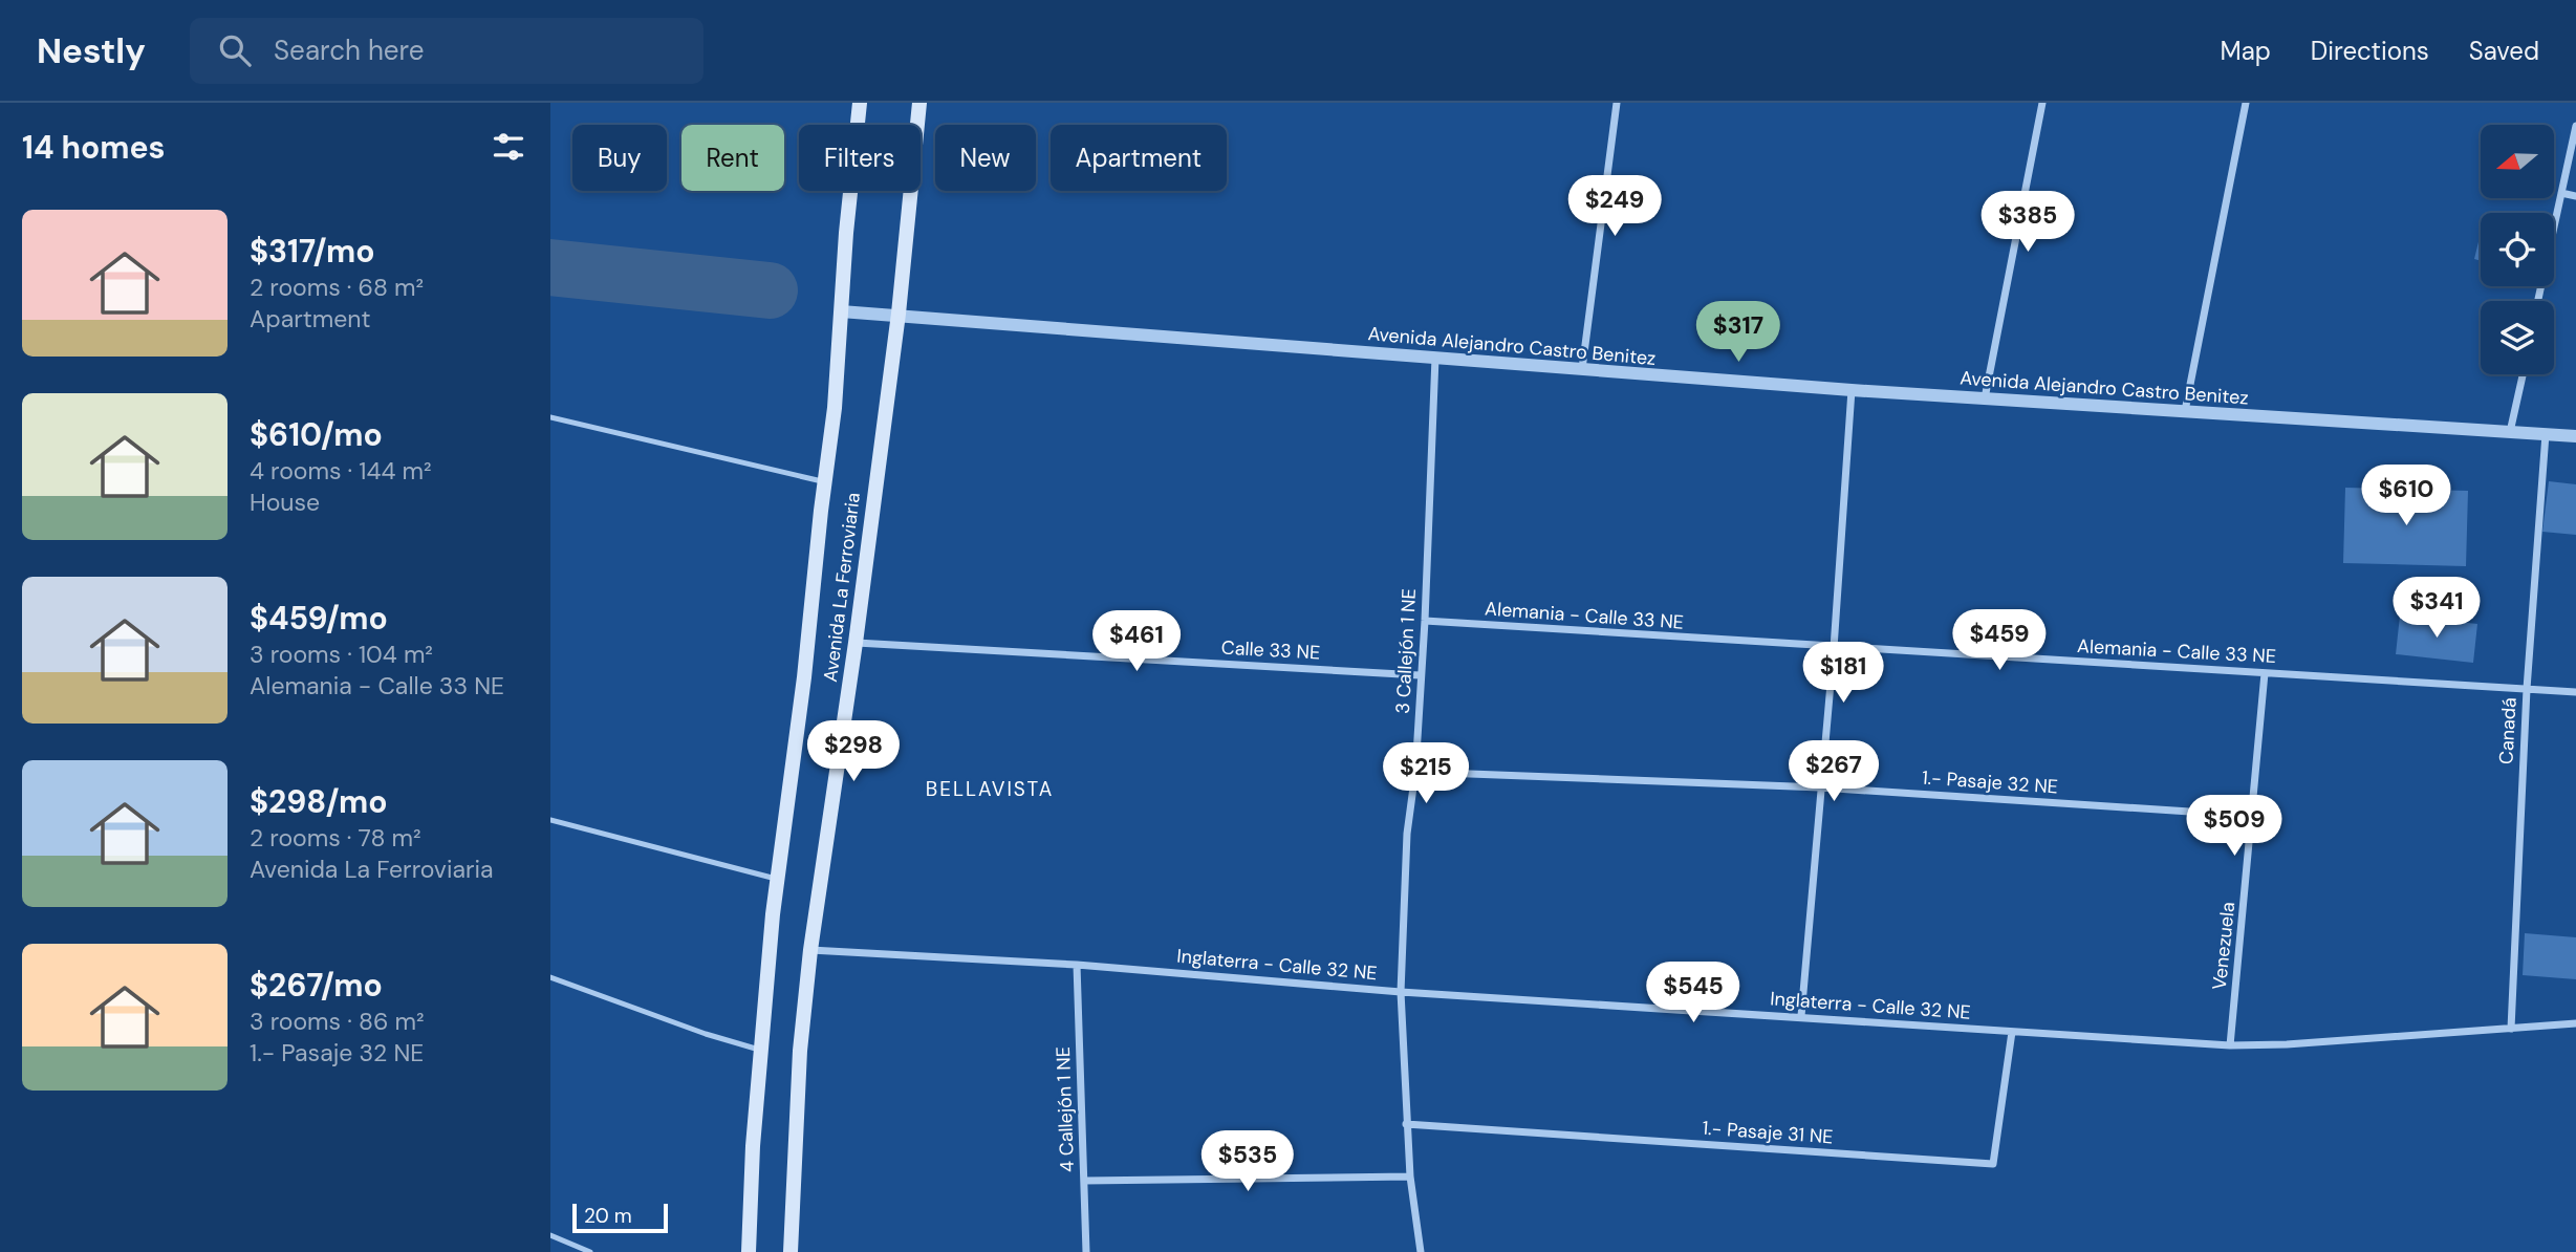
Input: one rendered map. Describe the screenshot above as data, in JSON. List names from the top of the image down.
{
  "streets": {
    "main road": ["Avenida La Ferroviaria"],
    "street": [
      "Avenida Alejandro Castro Benitez",
      "Alemania - Calle 33 NE",
      "Calle 33 NE",
      "3 Callejón 1 NE",
      "Canadá",
      "1.- Pasaje 32 NE",
      "Venezuela",
      "Inglaterra - Calle 32 NE",
      "4 Callejón 1 NE",
      "1.- Pasaje 31 NE"
    ]
  },
  "crossings": [
    ["Avenida Alejandro Castro Benitez", "Avenida La Ferroviaria"],
    ["Avenida Alejandro Castro Benitez", "3 Callejón 1 NE"],
    ["Avenida Alejandro Castro Benitez", "Canadá"],
    ["Avenida La Ferroviaria", "Calle 33 NE"],
    ["Avenida La Ferroviaria", "Inglaterra - Calle 32 NE"],
    ["Alemania - Calle 33 NE", "3 Callejón 1 NE"],
    ["Alemania - Calle 33 NE", "Canadá"],
    ["Alemania - Calle 33 NE", "Venezuela"],
    ["Calle 33 NE", "3 Callejón 1 NE"],
    ["3 Callejón 1 NE", "1.- Pasaje 32 NE"],
    ["3 Callejón 1 NE", "Inglaterra - Calle 32 NE"],
    ["3 Callejón 1 NE", "1.- Pasaje 31 NE"],
    ["Canadá", "Inglaterra - Calle 32 NE"],
    ["1.- Pasaje 32 NE", "Venezuela"],
    ["Venezuela", "Inglaterra - Calle 32 NE"],
    ["Inglaterra - Calle 32 NE", "4 Callejón 1 NE"],
    ["Inglaterra - Calle 32 NE", "1.- Pasaje 31 NE"]
  ],
  "districts": ["BELLAVISTA"],
  "scale_bar": "20 m",
  "north": "left",
  "page": {
    "header": "Nestly",
    "search": "Search here",
    "nav": ["Map", "Directions", "Saved"],
    "heading": "14 homes",
    "chip": [
      "Buy",
      "Rent",
      "Filters",
      "New",
      "Apartment"
    ],
    "price": [
      "$249",
      "$385",
      "$317",
      "$610",
      "$341",
      "$459",
      "$461",
      "$181",
      "$298",
      "$267",
      "$215",
      "$509",
      "$545",
      "$535"
    ],
    "list": [
      {
        "name": "$317/mo",
        "note": "2 rooms · 68 m² · Apartment"
      },
      {
        "name": "$610/mo",
        "note": "4 rooms · 144 m² · House"
      },
      {
        "name": "$459/mo",
        "note": "3 rooms · 104 m² · Alemania - Calle 33 NE"
      },
      {
        "name": "$298/mo",
        "note": "2 rooms · 78 m² · Avenida La Ferroviaria"
      },
      {
        "name": "$267/mo",
        "note": "3 rooms · 86 m² · 1.- Pasaje 32 NE"
      }
    ],
    "scale": "20 m"
  }
}
